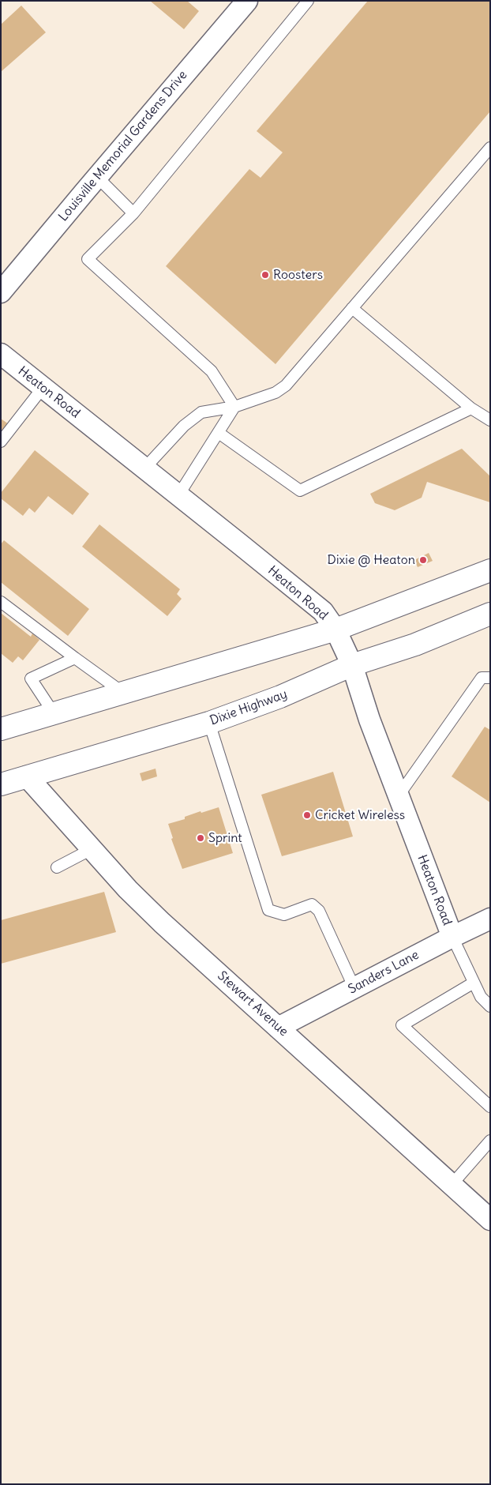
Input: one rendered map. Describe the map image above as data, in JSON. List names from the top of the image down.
{
  "streets": {
    "main road": ["Dixie Highway"],
    "street": [
      "Louisville Memorial Gardens Drive",
      "Heaton Road",
      "Sanders Lane",
      "Stewart Avenue"
    ]
  },
  "crossings": [
    ["Heaton Road", "Dixie Highway"],
    ["Heaton Road", "Sanders Lane"],
    ["Dixie Highway", "Stewart Avenue"],
    ["Sanders Lane", "Stewart Avenue"]
  ],
  "places": [
    "Roosters",
    "Dixie @ Heaton",
    "Cricket Wireless",
    "Sprint"
  ]
}
